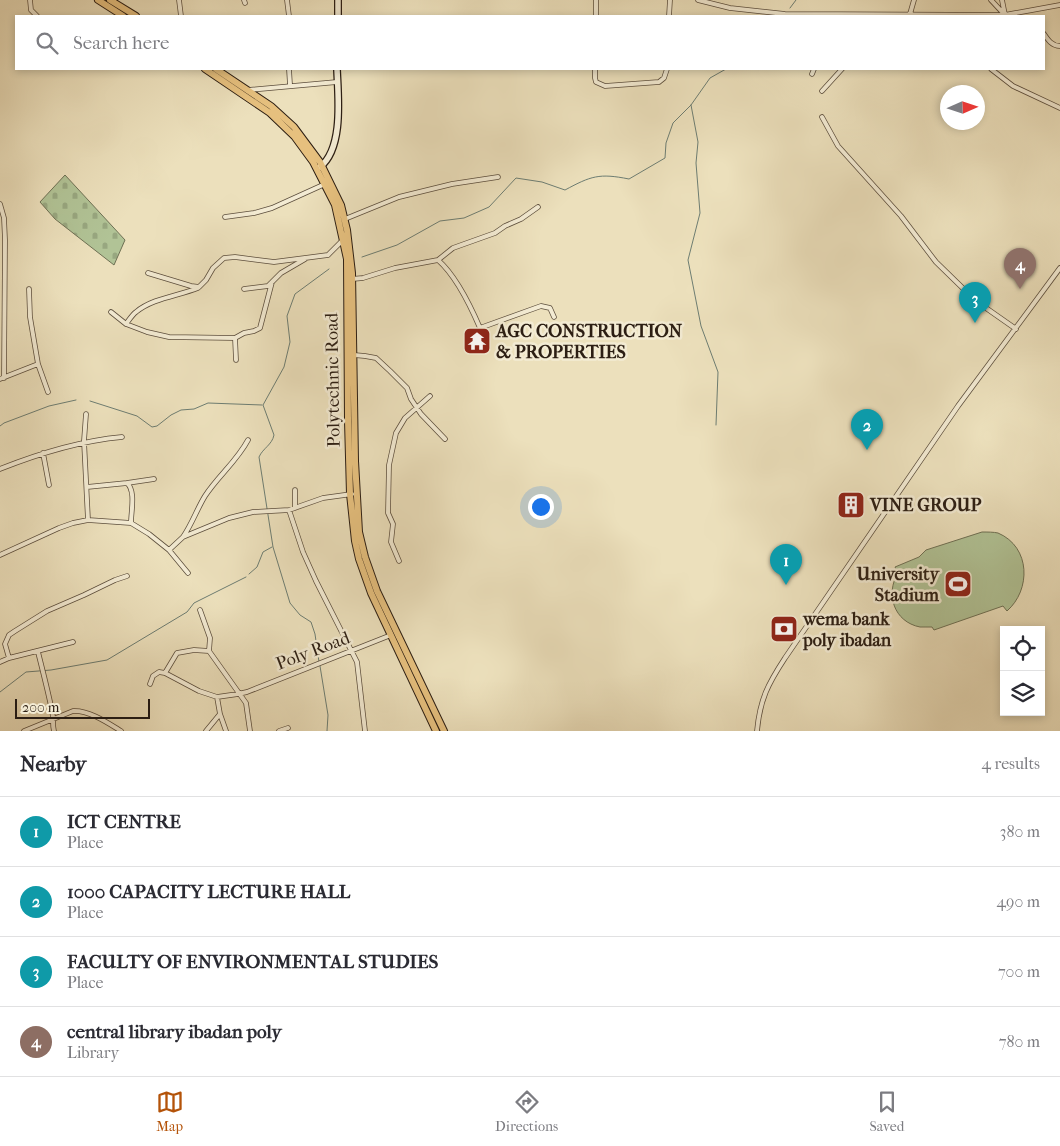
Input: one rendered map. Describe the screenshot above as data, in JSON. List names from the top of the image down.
{
  "streets": {
    "main road": ["Polytechnic Road"],
    "street": ["Poly Road"]
  },
  "crossings": [
    ["Polytechnic Road", "Poly Road"]
  ],
  "places": {
    "temple": ["AGC CONSTRUCTION & PROPERTIES"],
    "building": ["VINE GROUP"],
    "sports": ["University Stadium"],
    "bank": ["wema bank poly ibadan"]
  },
  "scale_bar": "200 m",
  "north": "right",
  "page": {
    "search": "Search here",
    "pins": [
      "4",
      "3",
      "2",
      "1"
    ],
    "scale": "200 m",
    "heading": ["Nearby", "4 results"],
    "list": [
      {
        "mark": "1",
        "name": "ICT CENTRE",
        "note": "Place",
        "value": "380 m"
      },
      {
        "mark": "2",
        "name": "1000 CAPACITY LECTURE HALL",
        "note": "Place",
        "value": "490 m"
      },
      {
        "mark": "3",
        "name": "FACULTY OF ENVIRONMENTAL STUDIES",
        "note": "Place",
        "value": "700 m"
      },
      {
        "mark": "4",
        "name": "central library ibadan poly",
        "note": "Library",
        "value": "780 m"
      }
    ],
    "nav": ["Map", "Directions", "Saved"]
  }
}
